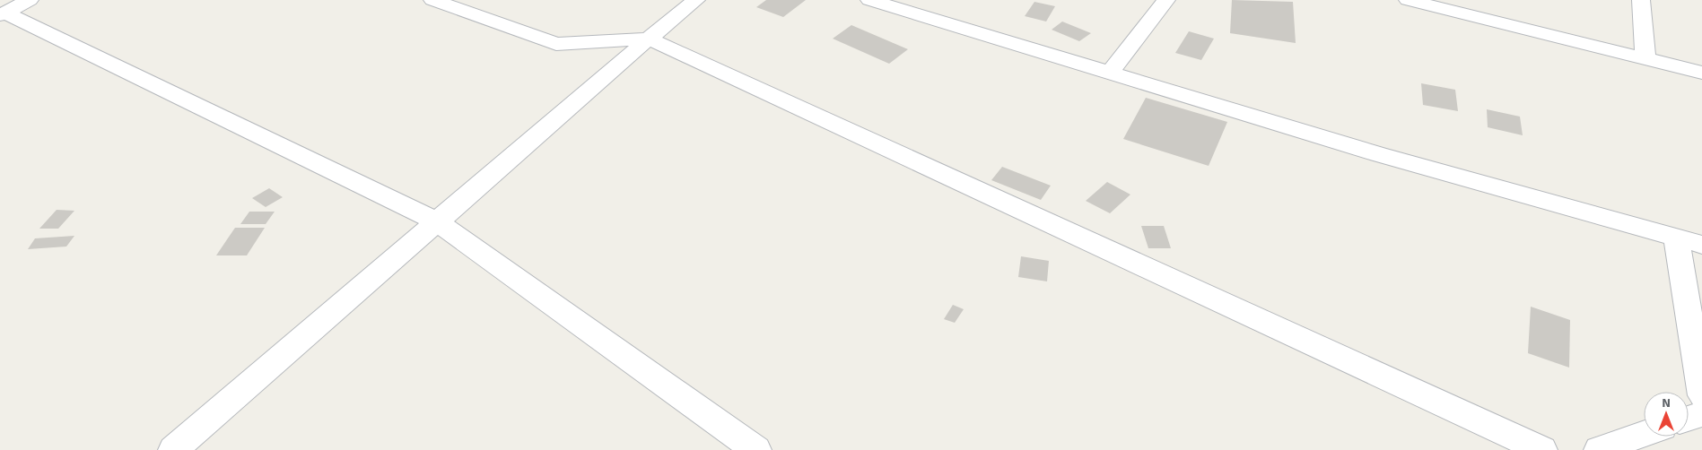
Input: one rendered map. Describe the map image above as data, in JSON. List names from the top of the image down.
{
  "north": "top"
}
